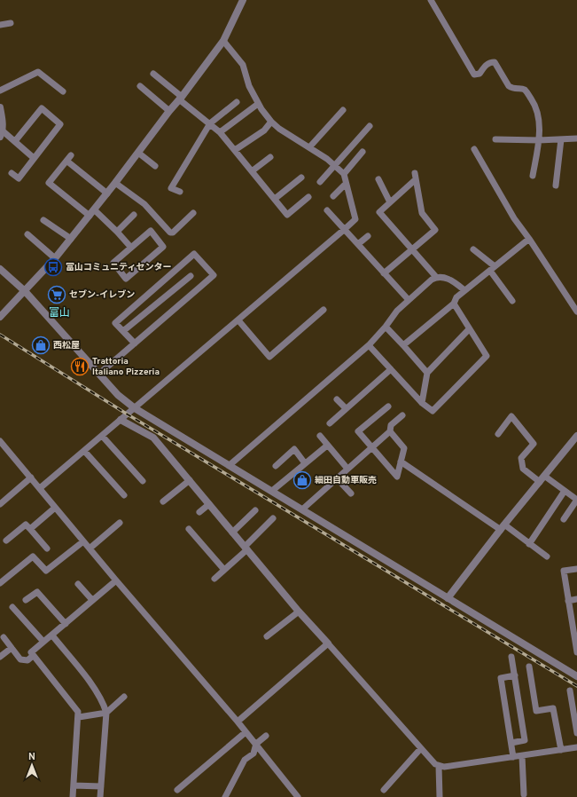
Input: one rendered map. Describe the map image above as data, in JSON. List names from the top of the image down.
{
  "districts": ["富山"],
  "places": {
    "bus stop": ["富山コミュニティセンター"],
    "supermarket": ["セブン-イレブン"],
    "shop": ["西松屋", "細田自動車販売"],
    "restaurant": ["Trattoria Italiano Pizzeria"]
  },
  "north": "top"
}
